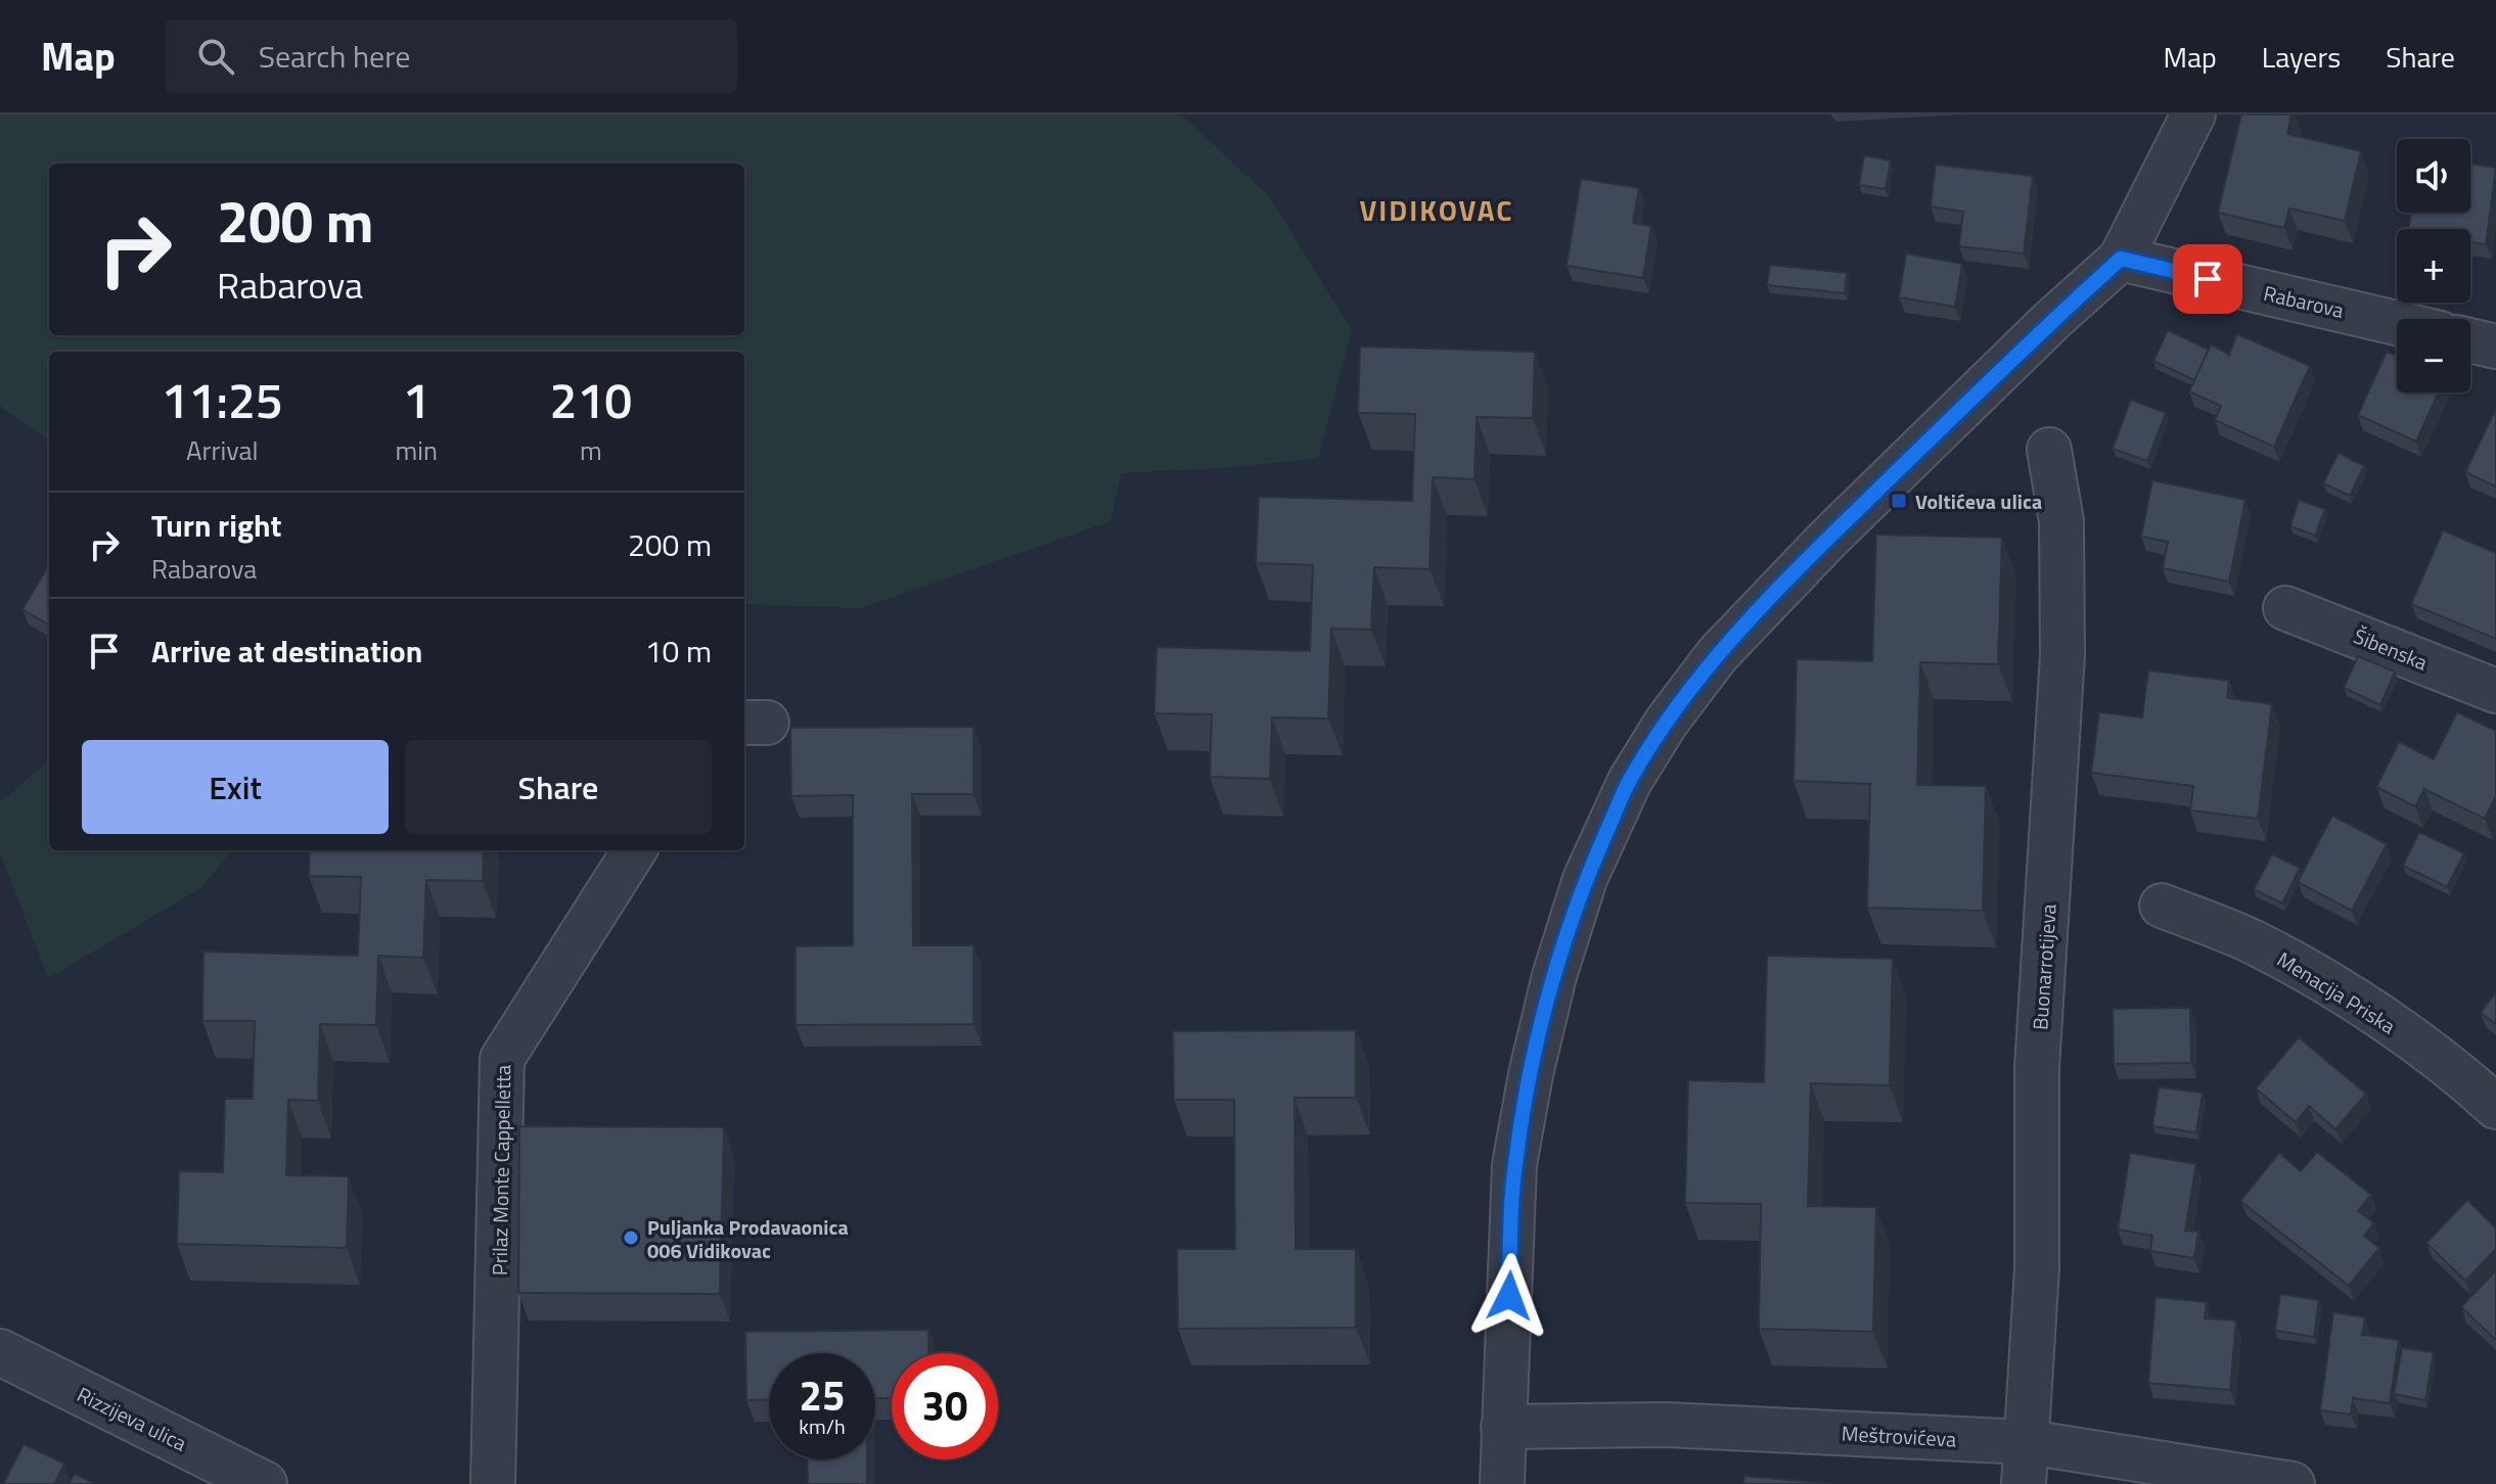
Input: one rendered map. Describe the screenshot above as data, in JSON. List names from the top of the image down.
{
  "streets": {
    "street": [
      "Rabarova",
      "Šibenska",
      "Buonarrotijeva",
      "Menacija Priska",
      "Prilaz Monte Cappelletta",
      "Rizzijeva ulica",
      "Meštrovićeva"
    ]
  },
  "crossings": [
    ["Buonarrotijeva", "Meštrovićeva"]
  ],
  "districts": ["VIDIKOVAC"],
  "places": {
    "transit": ["Voltićeva ulica"],
    "other": ["Puljanka Prodavaonica 006 Vidikovac"]
  },
  "page": {
    "header": "Map",
    "search": "Search here",
    "nav": ["Map", "Layers", "Share"],
    "map_buttons": ["+", "−"],
    "turn": ["200 m", "Rabarova"],
    "eta": [
      "11:25",
      "Arrival",
      "1",
      "min",
      "210",
      "m"
    ],
    "list": [
      {
        "name": "Turn right",
        "note": "Rabarova",
        "value": "200 m"
      },
      {
        "name": "Arrive at destination",
        "value": "10 m"
      }
    ],
    "buttons": ["Exit", "Share"],
    "speed": "25 km/h",
    "limit": "30"
  }
}
